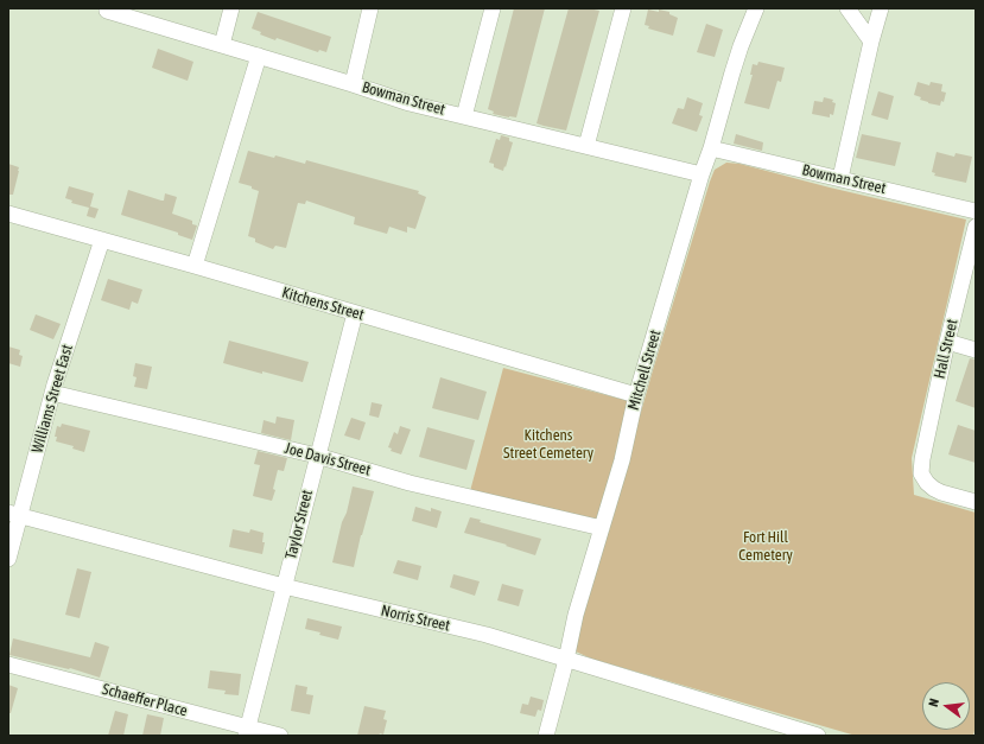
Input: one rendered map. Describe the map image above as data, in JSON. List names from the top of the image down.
{
  "streets": {
    "street": [
      "Bowman Street",
      "Kitchens Street",
      "Hall Street",
      "Mitchell Street",
      "Williams Street East",
      "Joe Davis Street",
      "Taylor Street",
      "Norris Street",
      "Schaeffer Place"
    ]
  },
  "crossings": [
    ["Bowman Street", "Mitchell Street"],
    ["Kitchens Street", "Mitchell Street"],
    ["Kitchens Street", "Williams Street East"],
    ["Kitchens Street", "Taylor Street"],
    ["Mitchell Street", "Joe Davis Street"],
    ["Mitchell Street", "Norris Street"],
    ["Williams Street East", "Joe Davis Street"],
    ["Williams Street East", "Norris Street"],
    ["Joe Davis Street", "Taylor Street"],
    ["Taylor Street", "Norris Street"],
    ["Taylor Street", "Schaeffer Place"]
  ],
  "parks": ["Kitchens Street Cemetery", "Fort Hill Cemetery"],
  "north": "left"
}
